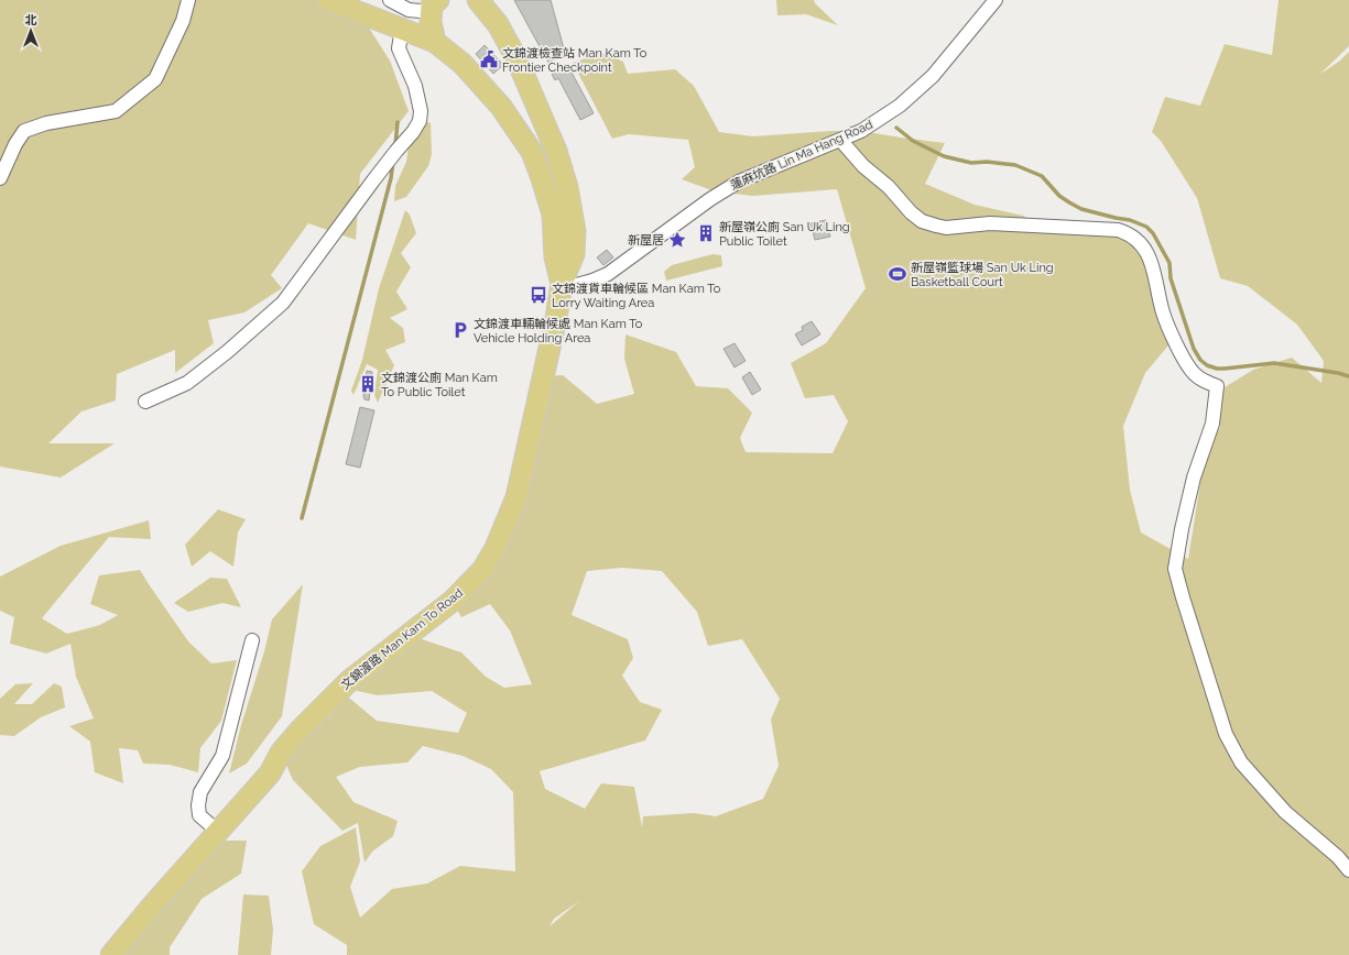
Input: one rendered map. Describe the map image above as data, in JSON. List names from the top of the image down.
{
  "streets": {
    "main road": ["文錦渡路 Man Kam To Road"],
    "street": ["蓮麻坑路 Lin Ma Hang Road"]
  },
  "crossings": [
    ["蓮麻坑路 Lin Ma Hang Road", "文錦渡路 Man Kam To Road"]
  ],
  "places": {
    "public building": ["文錦渡檢查站 Man Kam To Frontier Checkpoint"],
    "building": ["新屋嶺公廁 San Uk Ling Public Toilet", "文錦渡公廁 Man Kam To Public Toilet"],
    "place": ["新屋居"],
    "sports": ["新屋嶺籃球場 San Uk Ling Basketball Court"],
    "bus stop": ["文錦渡貨車輪候區 Man Kam To Lorry Waiting Area"],
    "parking": ["文錦渡車輛輪候處 Man Kam To Vehicle Holding Area"]
  },
  "north": "top"
}
